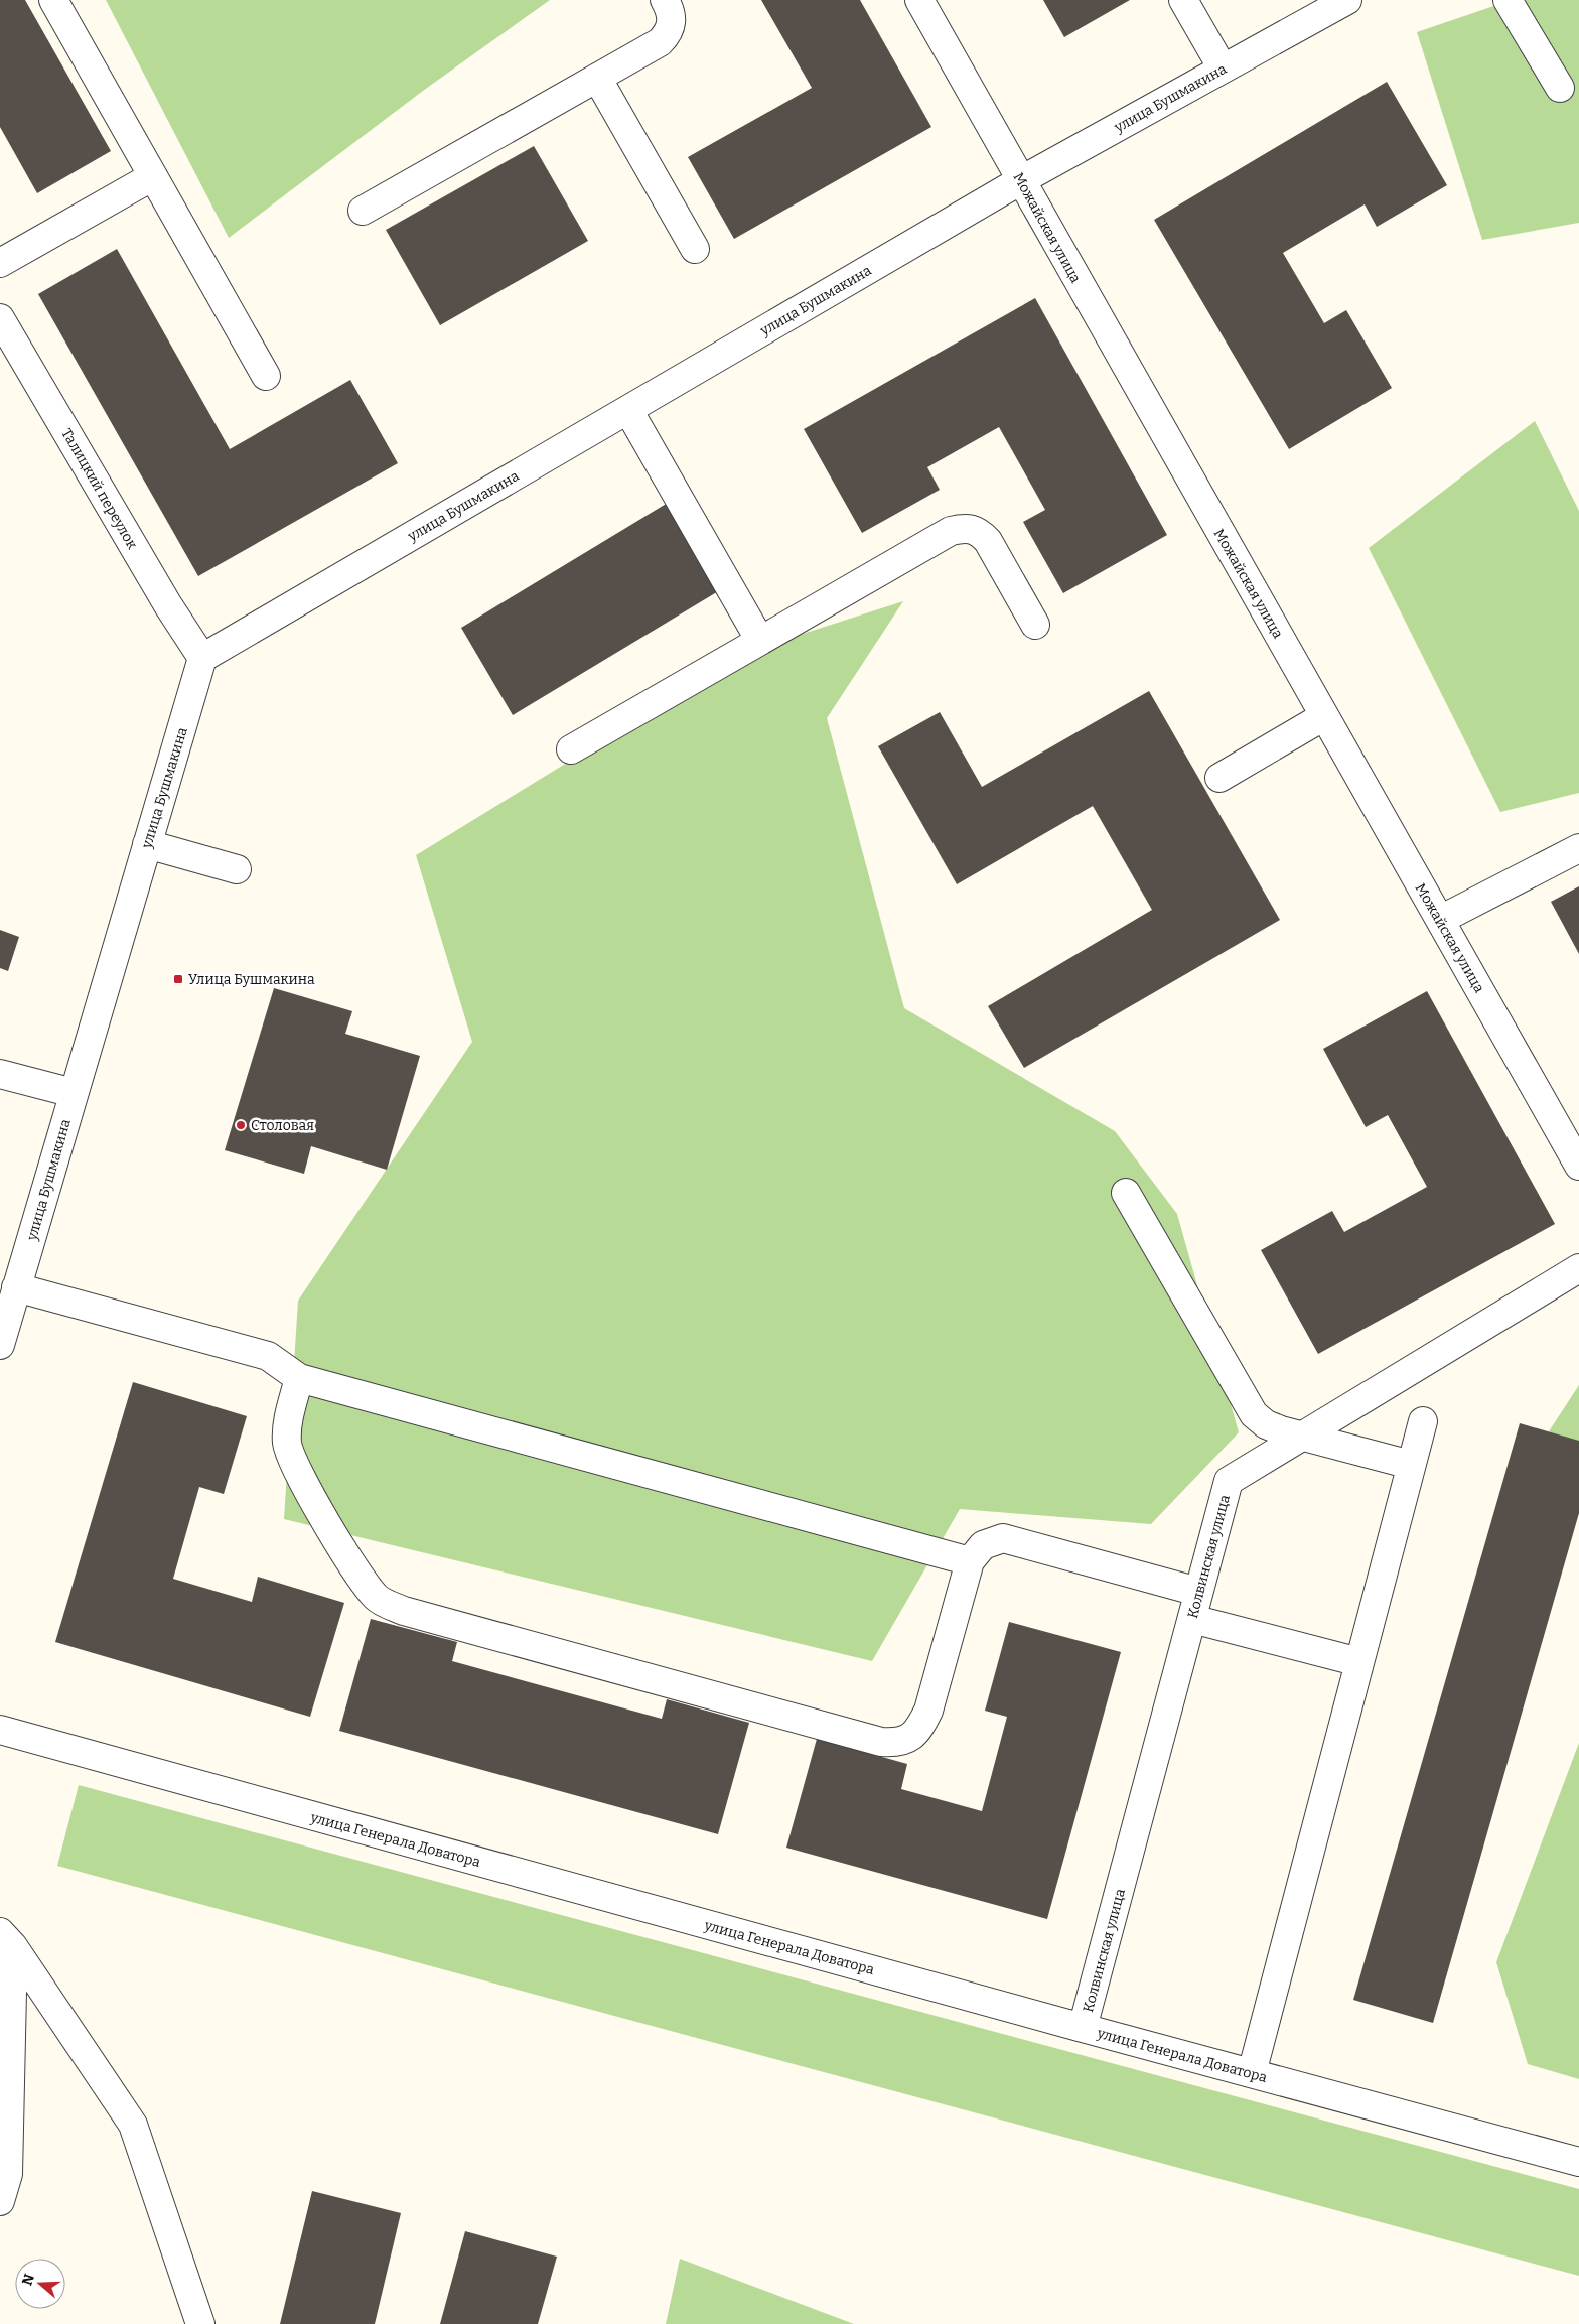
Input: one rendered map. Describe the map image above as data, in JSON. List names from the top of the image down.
{
  "streets": {
    "street": [
      "улица Бушмакина",
      "Можайская улица",
      "Талицкий переулок",
      "Колвинская улица",
      "улица Генерала Доватора"
    ]
  },
  "crossings": [
    ["улица Бушмакина", "Можайская улица"],
    ["улица Бушмакина", "Талицкий переулок"],
    ["Колвинская улица", "улица Генерала Доватора"]
  ],
  "places": {
    "transit": ["Улица Бушмакина"],
    "other": ["Столовая"]
  },
  "north": "left"
}
